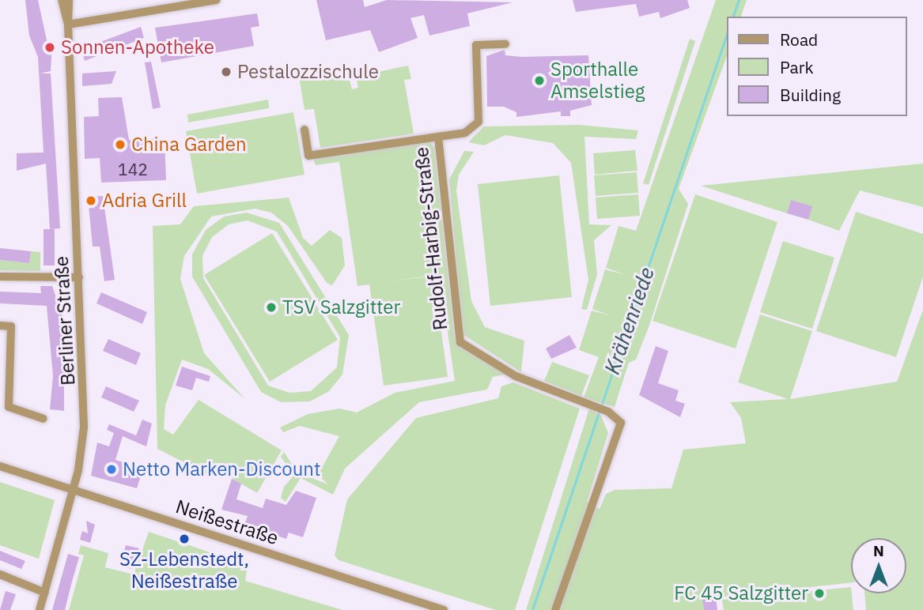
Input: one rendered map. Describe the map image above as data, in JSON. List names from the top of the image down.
{
  "streets": {
    "street": ["Rudolf-Harbig-Straße", "Berliner Straße", "Neißestraße"]
  },
  "crossings": [
    ["Berliner Straße", "Neißestraße"]
  ],
  "water": ["Krähenriede"],
  "places": [
    "Sonnen-Apotheke",
    "Pestalozzischule",
    "Sporthalle Amselstieg",
    "China Garden",
    "Adria Grill",
    "TSV Salzgitter",
    "Netto Marken-Discount",
    "SZ-Lebenstedt, Neißestraße",
    "FC 45 Salzgitter"
  ],
  "house_numbers": ["142"],
  "legend": ["Road", "Park", "Building"],
  "north": "top"
}
